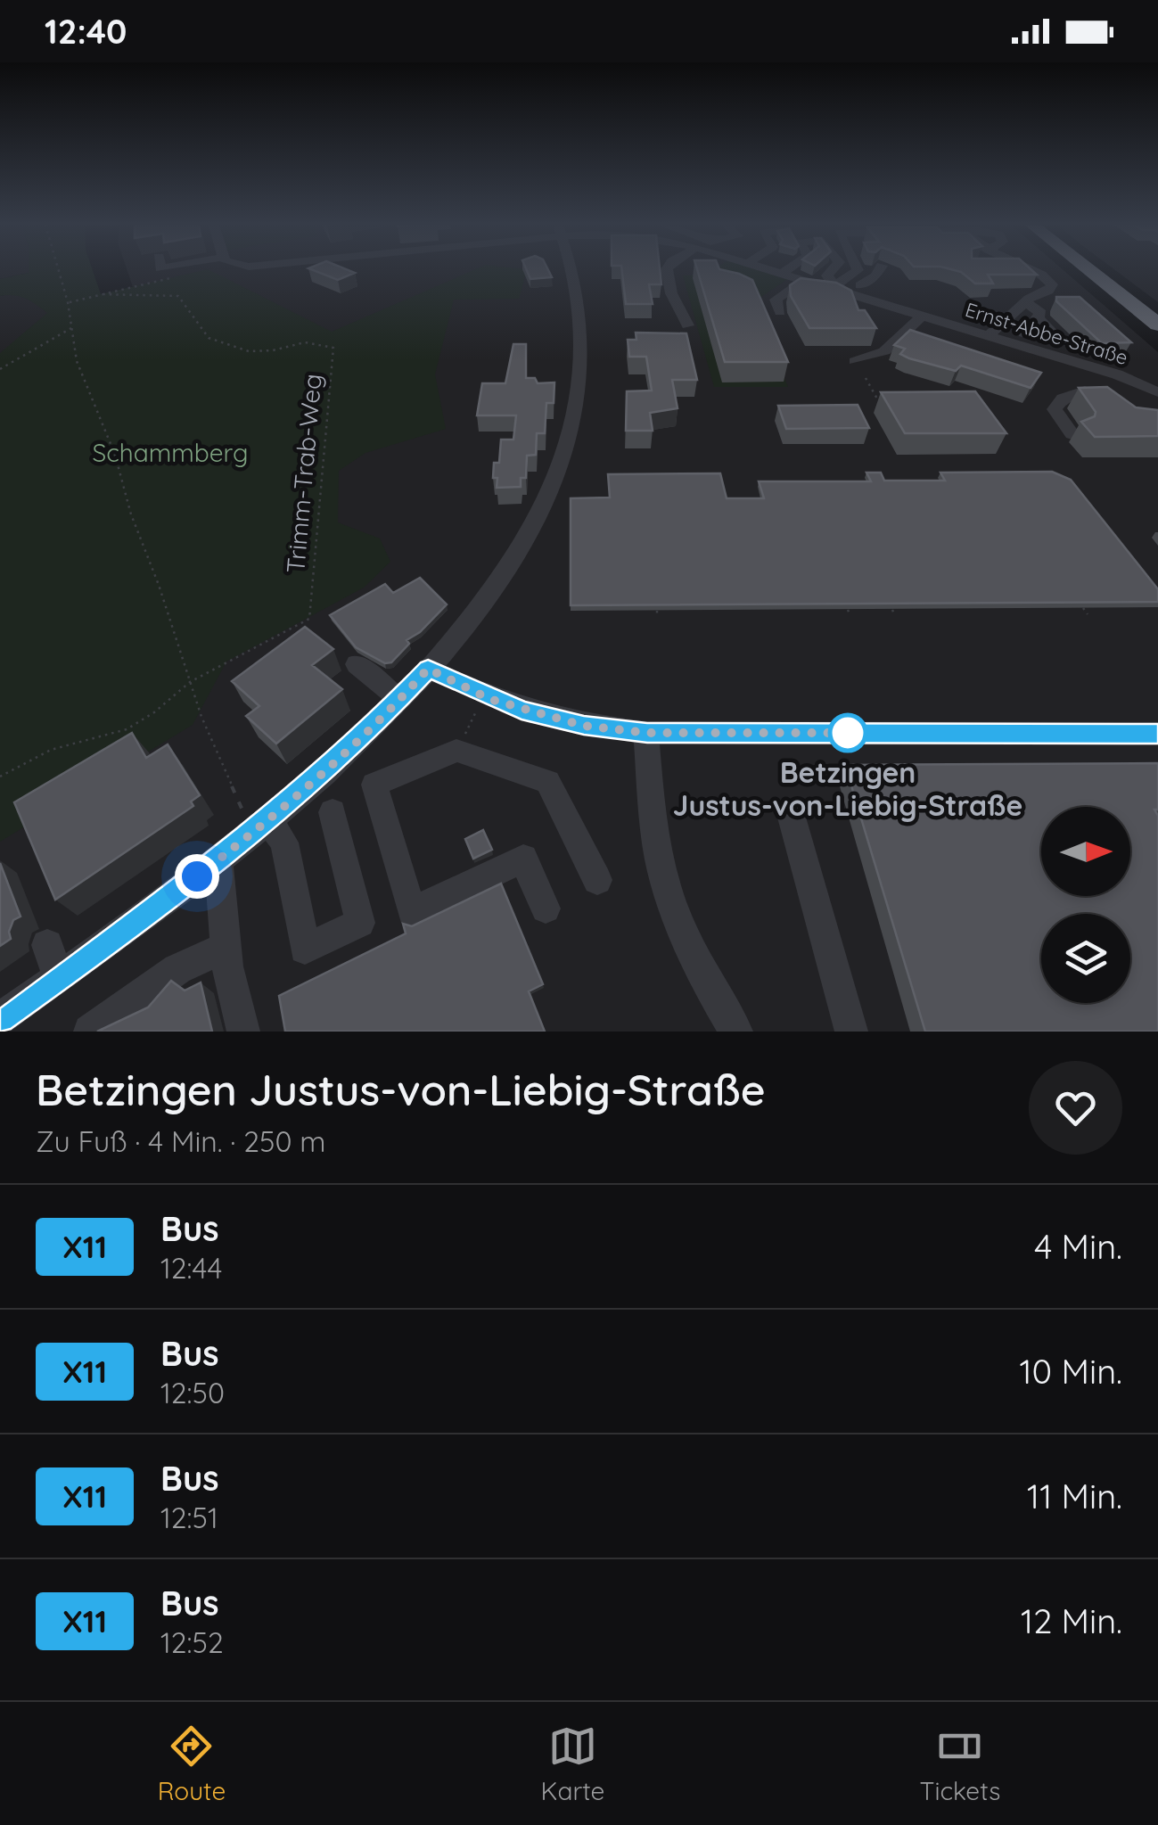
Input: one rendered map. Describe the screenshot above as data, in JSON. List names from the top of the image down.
{
  "streets": {
    "street": ["Ernst-Abbe-Straße"],
    "path": ["Trimm-Trab-Weg"]
  },
  "parks": ["Schammberg"],
  "places": ["Betzingen Justus-von-Liebig-Straße"],
  "lines": ["bus line X11"],
  "north": "right",
  "page": {
    "status": "12:40",
    "heading": ["Betzingen Justus-von-Liebig-Straße", "Zu Fuß · 4 Min. · 250 m"],
    "list": [
      {
        "mark": "X11",
        "name": "Bus",
        "note": "12:44",
        "value": "4 Min."
      },
      {
        "mark": "X11",
        "name": "Bus",
        "note": "12:50",
        "value": "10 Min."
      },
      {
        "mark": "X11",
        "name": "Bus",
        "note": "12:51",
        "value": "11 Min."
      },
      {
        "mark": "X11",
        "name": "Bus",
        "note": "12:52",
        "value": "12 Min."
      }
    ],
    "tabs": ["Route", "Karte", "Tickets"]
  }
}
